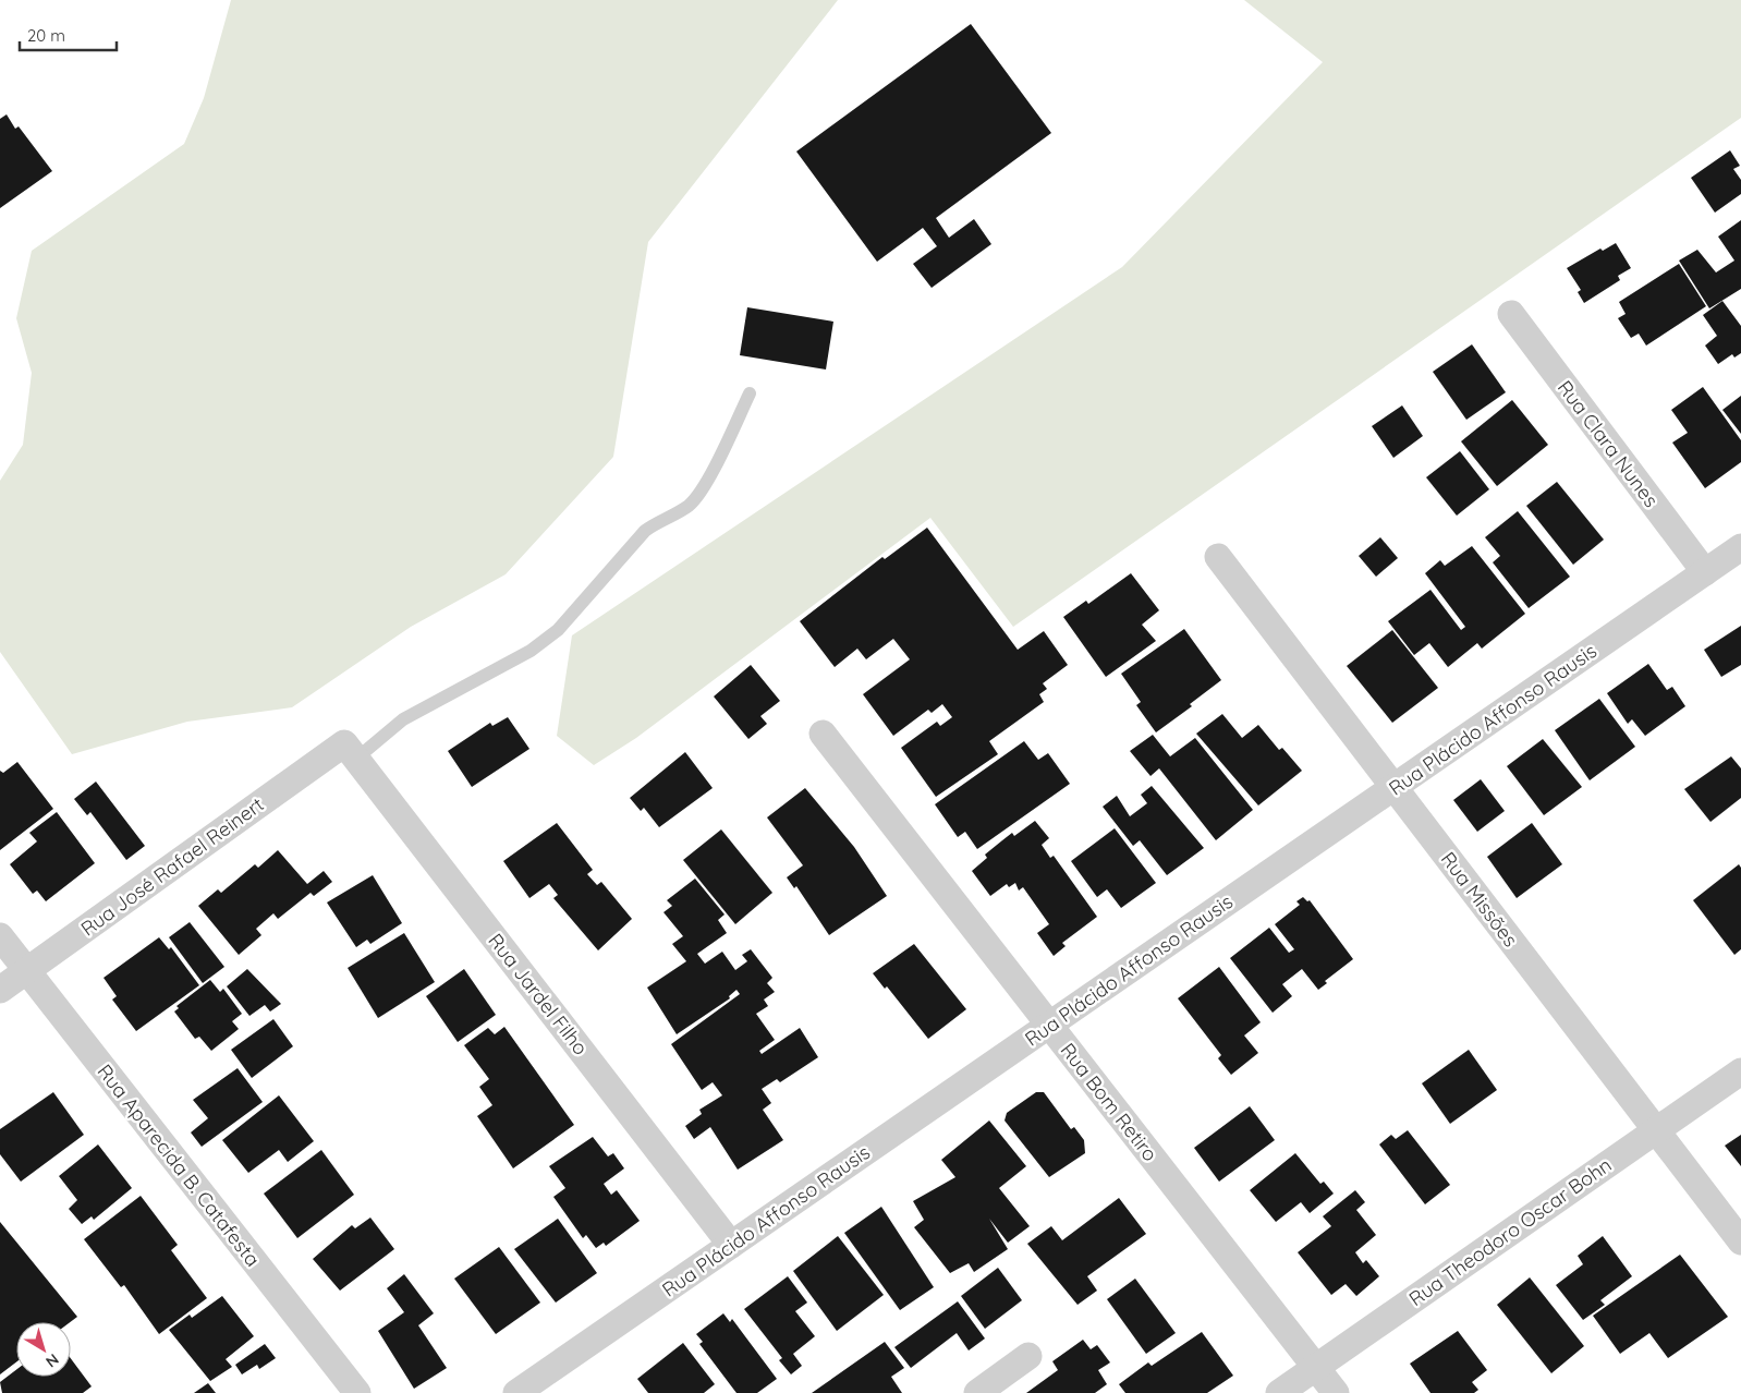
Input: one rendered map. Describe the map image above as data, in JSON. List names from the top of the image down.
{
  "streets": {
    "street": [
      "Rua Clara Nunes",
      "Rua Plácido Affonso Rausis",
      "Rua José Rafael Reinert",
      "Rua Missões",
      "Rua Jardel Filho",
      "Rua Bom Retiro",
      "Rua Aparecida B. Catafesta",
      "Rua Theodoro Oscar Bohn"
    ]
  },
  "crossings": [
    ["Rua Clara Nunes", "Rua Plácido Affonso Rausis"],
    ["Rua Plácido Affonso Rausis", "Rua Missões"],
    ["Rua Plácido Affonso Rausis", "Rua Jardel Filho"],
    ["Rua Plácido Affonso Rausis", "Rua Bom Retiro"],
    ["Rua José Rafael Reinert", "Rua Jardel Filho"],
    ["Rua José Rafael Reinert", "Rua Aparecida B. Catafesta"],
    ["Rua Missões", "Rua Theodoro Oscar Bohn"],
    ["Rua Bom Retiro", "Rua Theodoro Oscar Bohn"]
  ],
  "scale_bar": "20 m",
  "north": "bottom right"
}
